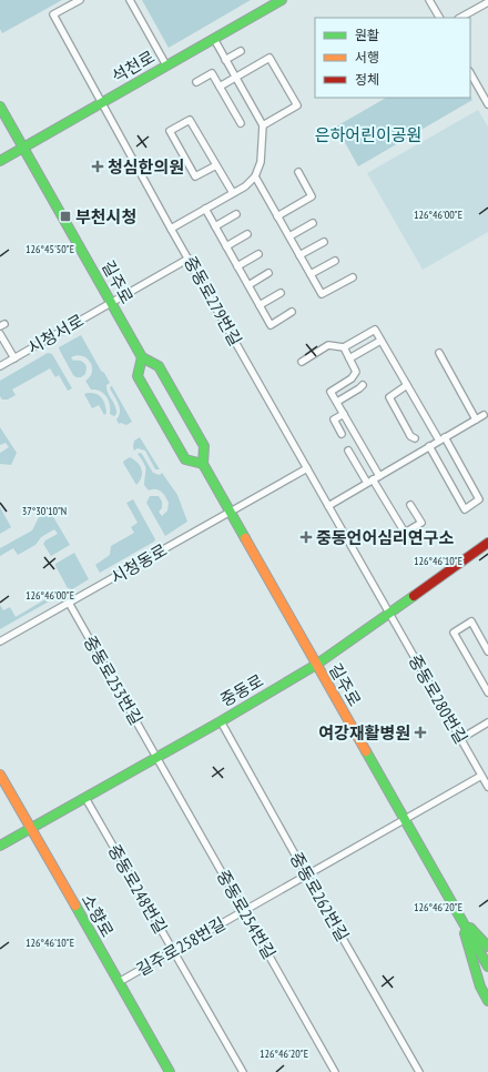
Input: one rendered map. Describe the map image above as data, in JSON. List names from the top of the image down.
{
  "streets": {
    "street": [
      "석천로",
      "길주로",
      "중동로279번길",
      "시청서로",
      "시청동로",
      "중동로253번길",
      "중동로",
      "중동로280번길",
      "중동로248번길",
      "중동로262번길",
      "중동로254번길",
      "소향로",
      "길주로258번길"
    ]
  },
  "crossings": [
    ["석천로", "길주로"],
    ["석천로", "중동로279번길"],
    ["길주로", "시청서로"],
    ["길주로", "시청동로"],
    ["길주로", "중동로"],
    ["길주로", "길주로258번길"],
    ["중동로279번길", "시청서로"],
    ["중동로279번길", "시청동로"],
    ["중동로279번길", "중동로"],
    ["중동로279번길", "중동로280번길"],
    ["시청동로", "중동로253번길"],
    ["중동로253번길", "중동로"],
    ["중동로253번길", "중동로254번길"],
    ["중동로", "중동로280번길"],
    ["중동로", "중동로248번길"],
    ["중동로", "중동로262번길"],
    ["중동로", "중동로254번길"],
    ["중동로", "소향로"],
    ["중동로280번길", "길주로258번길"],
    ["중동로248번길", "길주로258번길"],
    ["중동로262번길", "길주로258번길"],
    ["중동로254번길", "길주로258번길"],
    ["소향로", "길주로258번길"]
  ],
  "parks": ["은하어린이공원"],
  "places": {
    "health": ["청심한의원", "중동언어심리연구소", "여강재활병원"],
    "transit": ["부천시청"]
  },
  "legend": ["원활", "서행", "정체"],
  "coordinates": [
    "126°46'00\"E",
    "126°45'50\"E",
    "37°30'10\"N",
    "126°46'10\"E",
    "126°46'20\"E"
  ]
}
